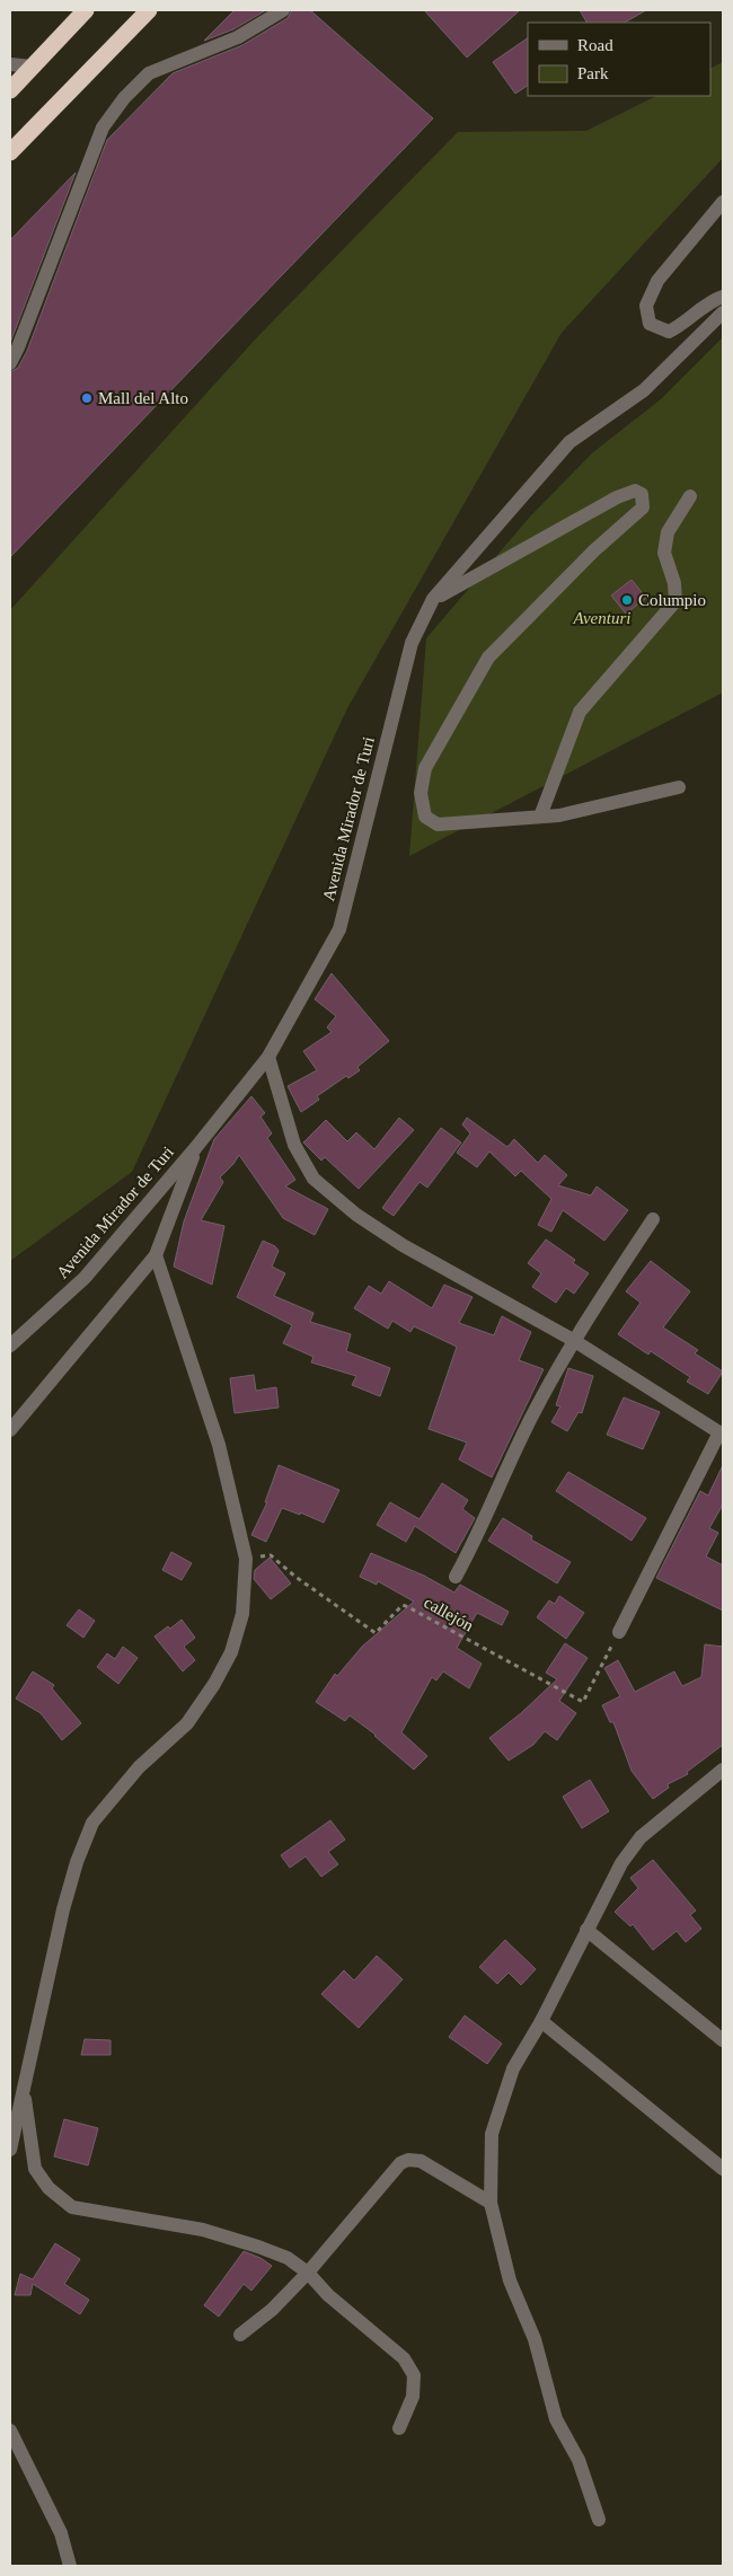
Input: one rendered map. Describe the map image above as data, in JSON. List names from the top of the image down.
{
  "streets": {
    "street": ["Avenida Mirador de Turi"],
    "path": ["callejón"]
  },
  "parks": ["Aventuri"],
  "places": ["Mall del Alto", "Columpio"],
  "legend": ["Road", "Park"]
}
